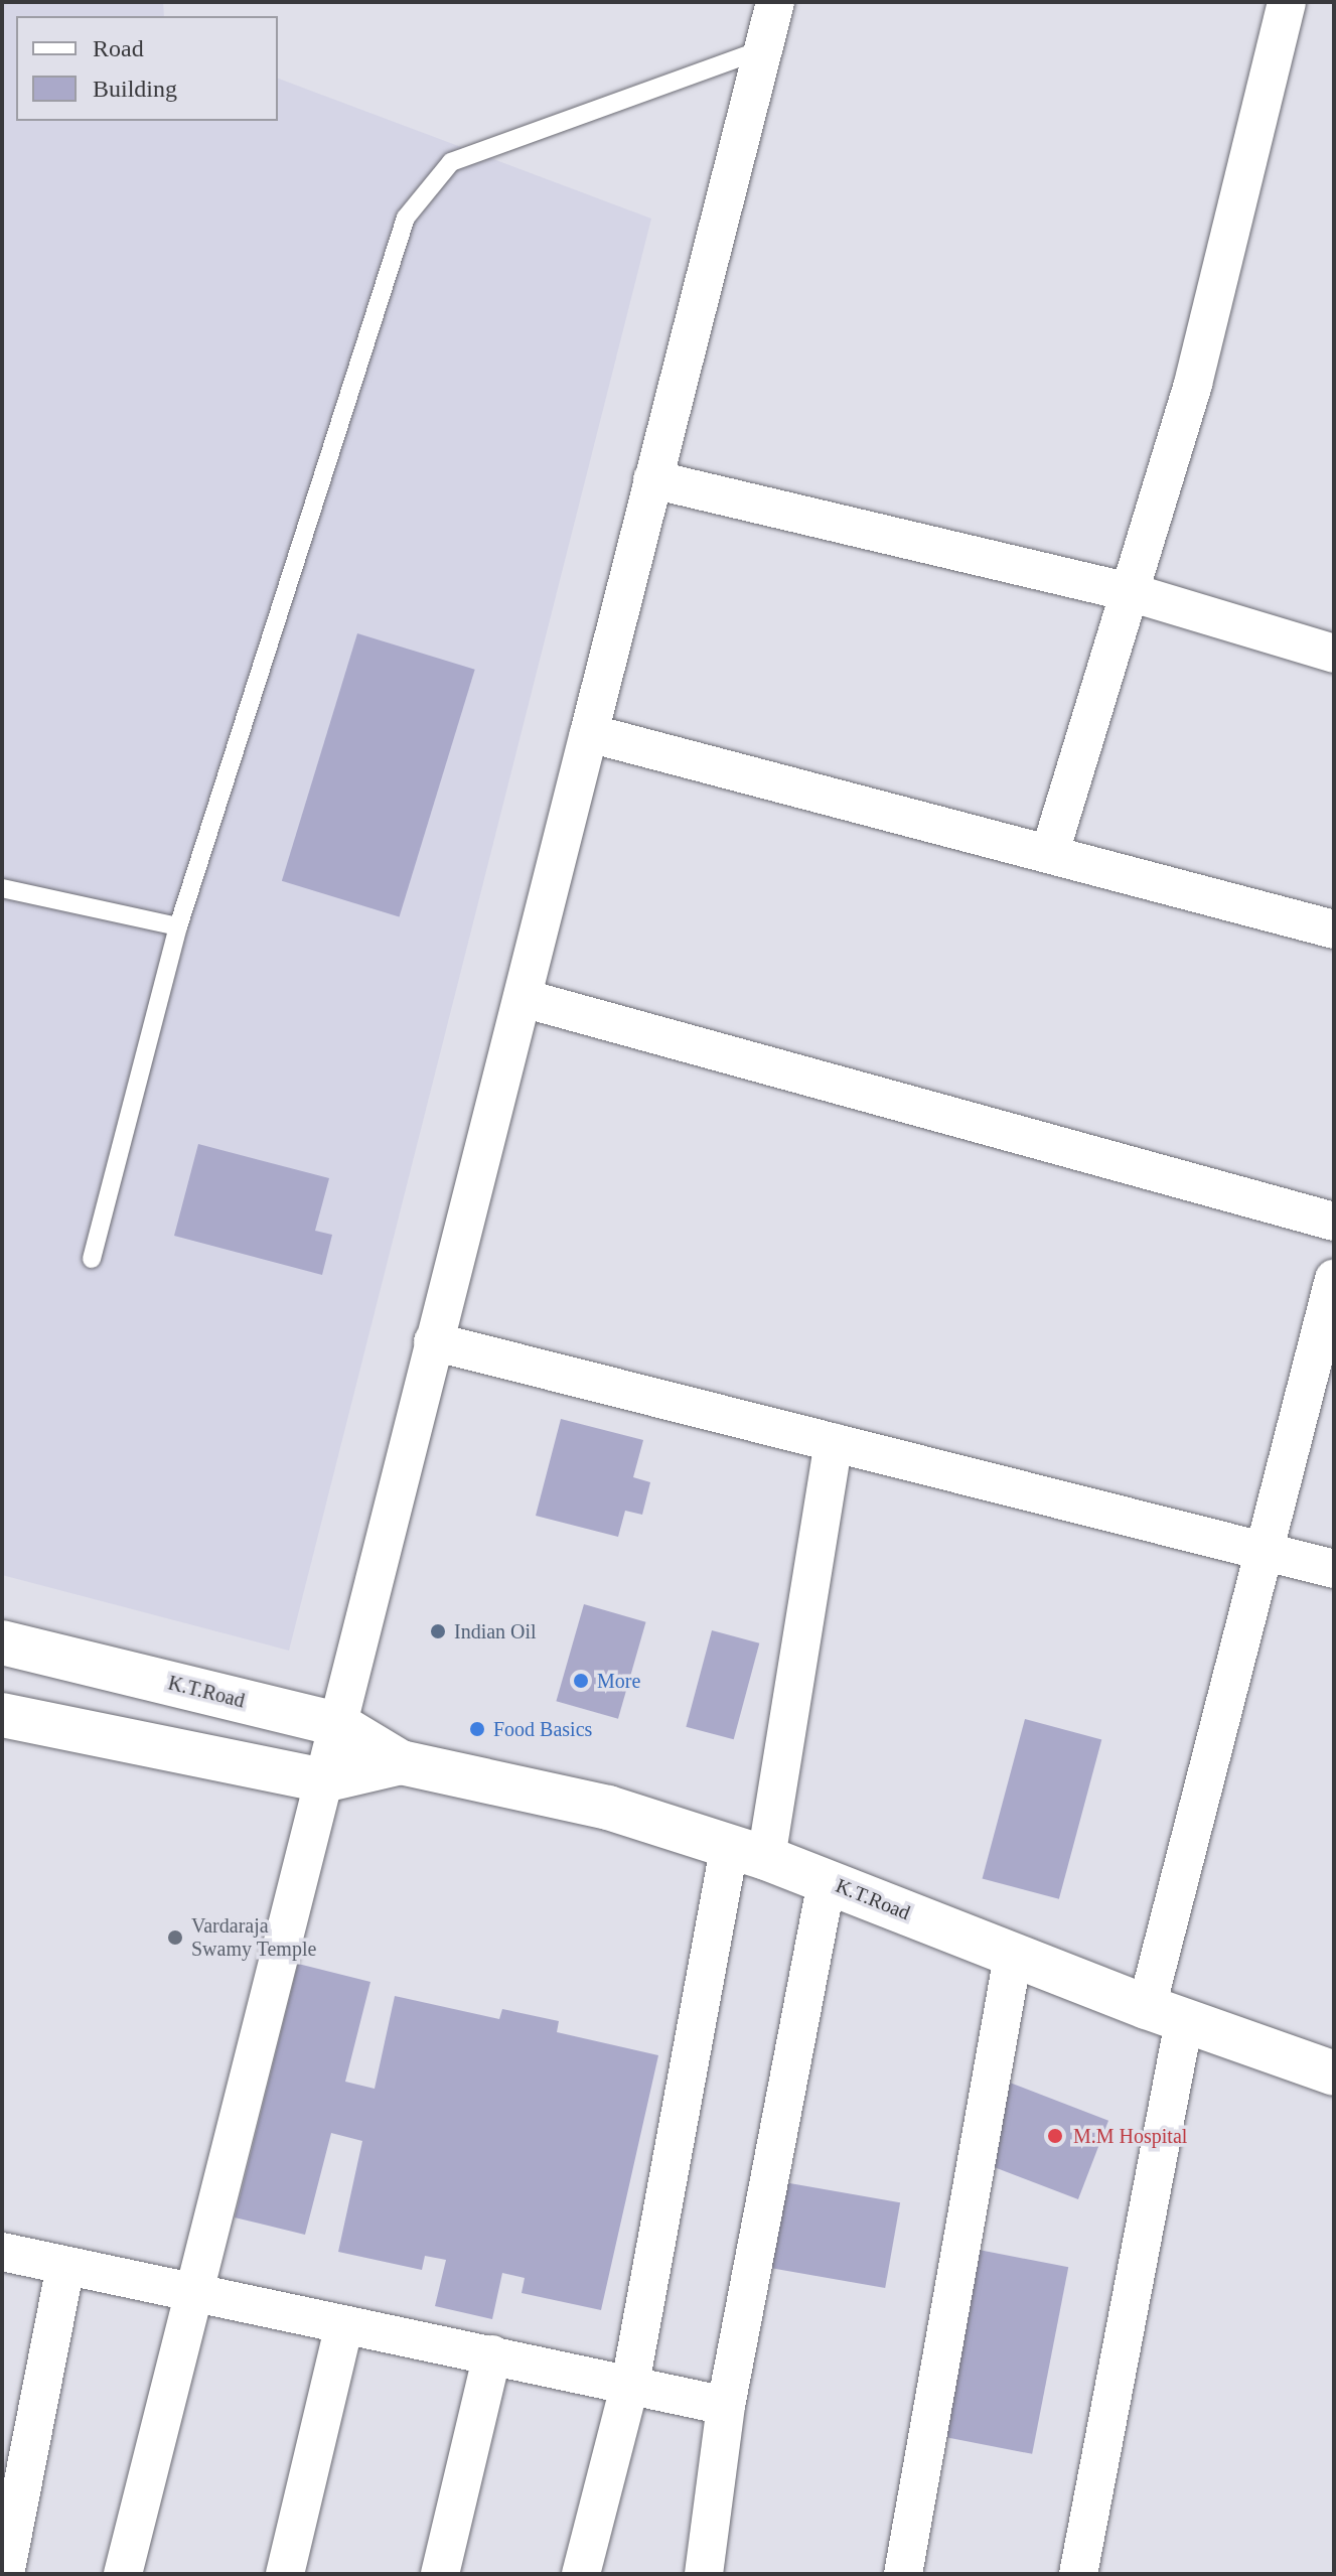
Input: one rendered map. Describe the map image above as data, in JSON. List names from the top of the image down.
{
  "streets": {
    "main road": ["K.T.Road"]
  },
  "places": [
    "Indian Oil",
    "More",
    "Food Basics",
    "Vardaraja Swamy Temple",
    "M.M Hospital"
  ],
  "legend": ["Road", "Building"]
}
